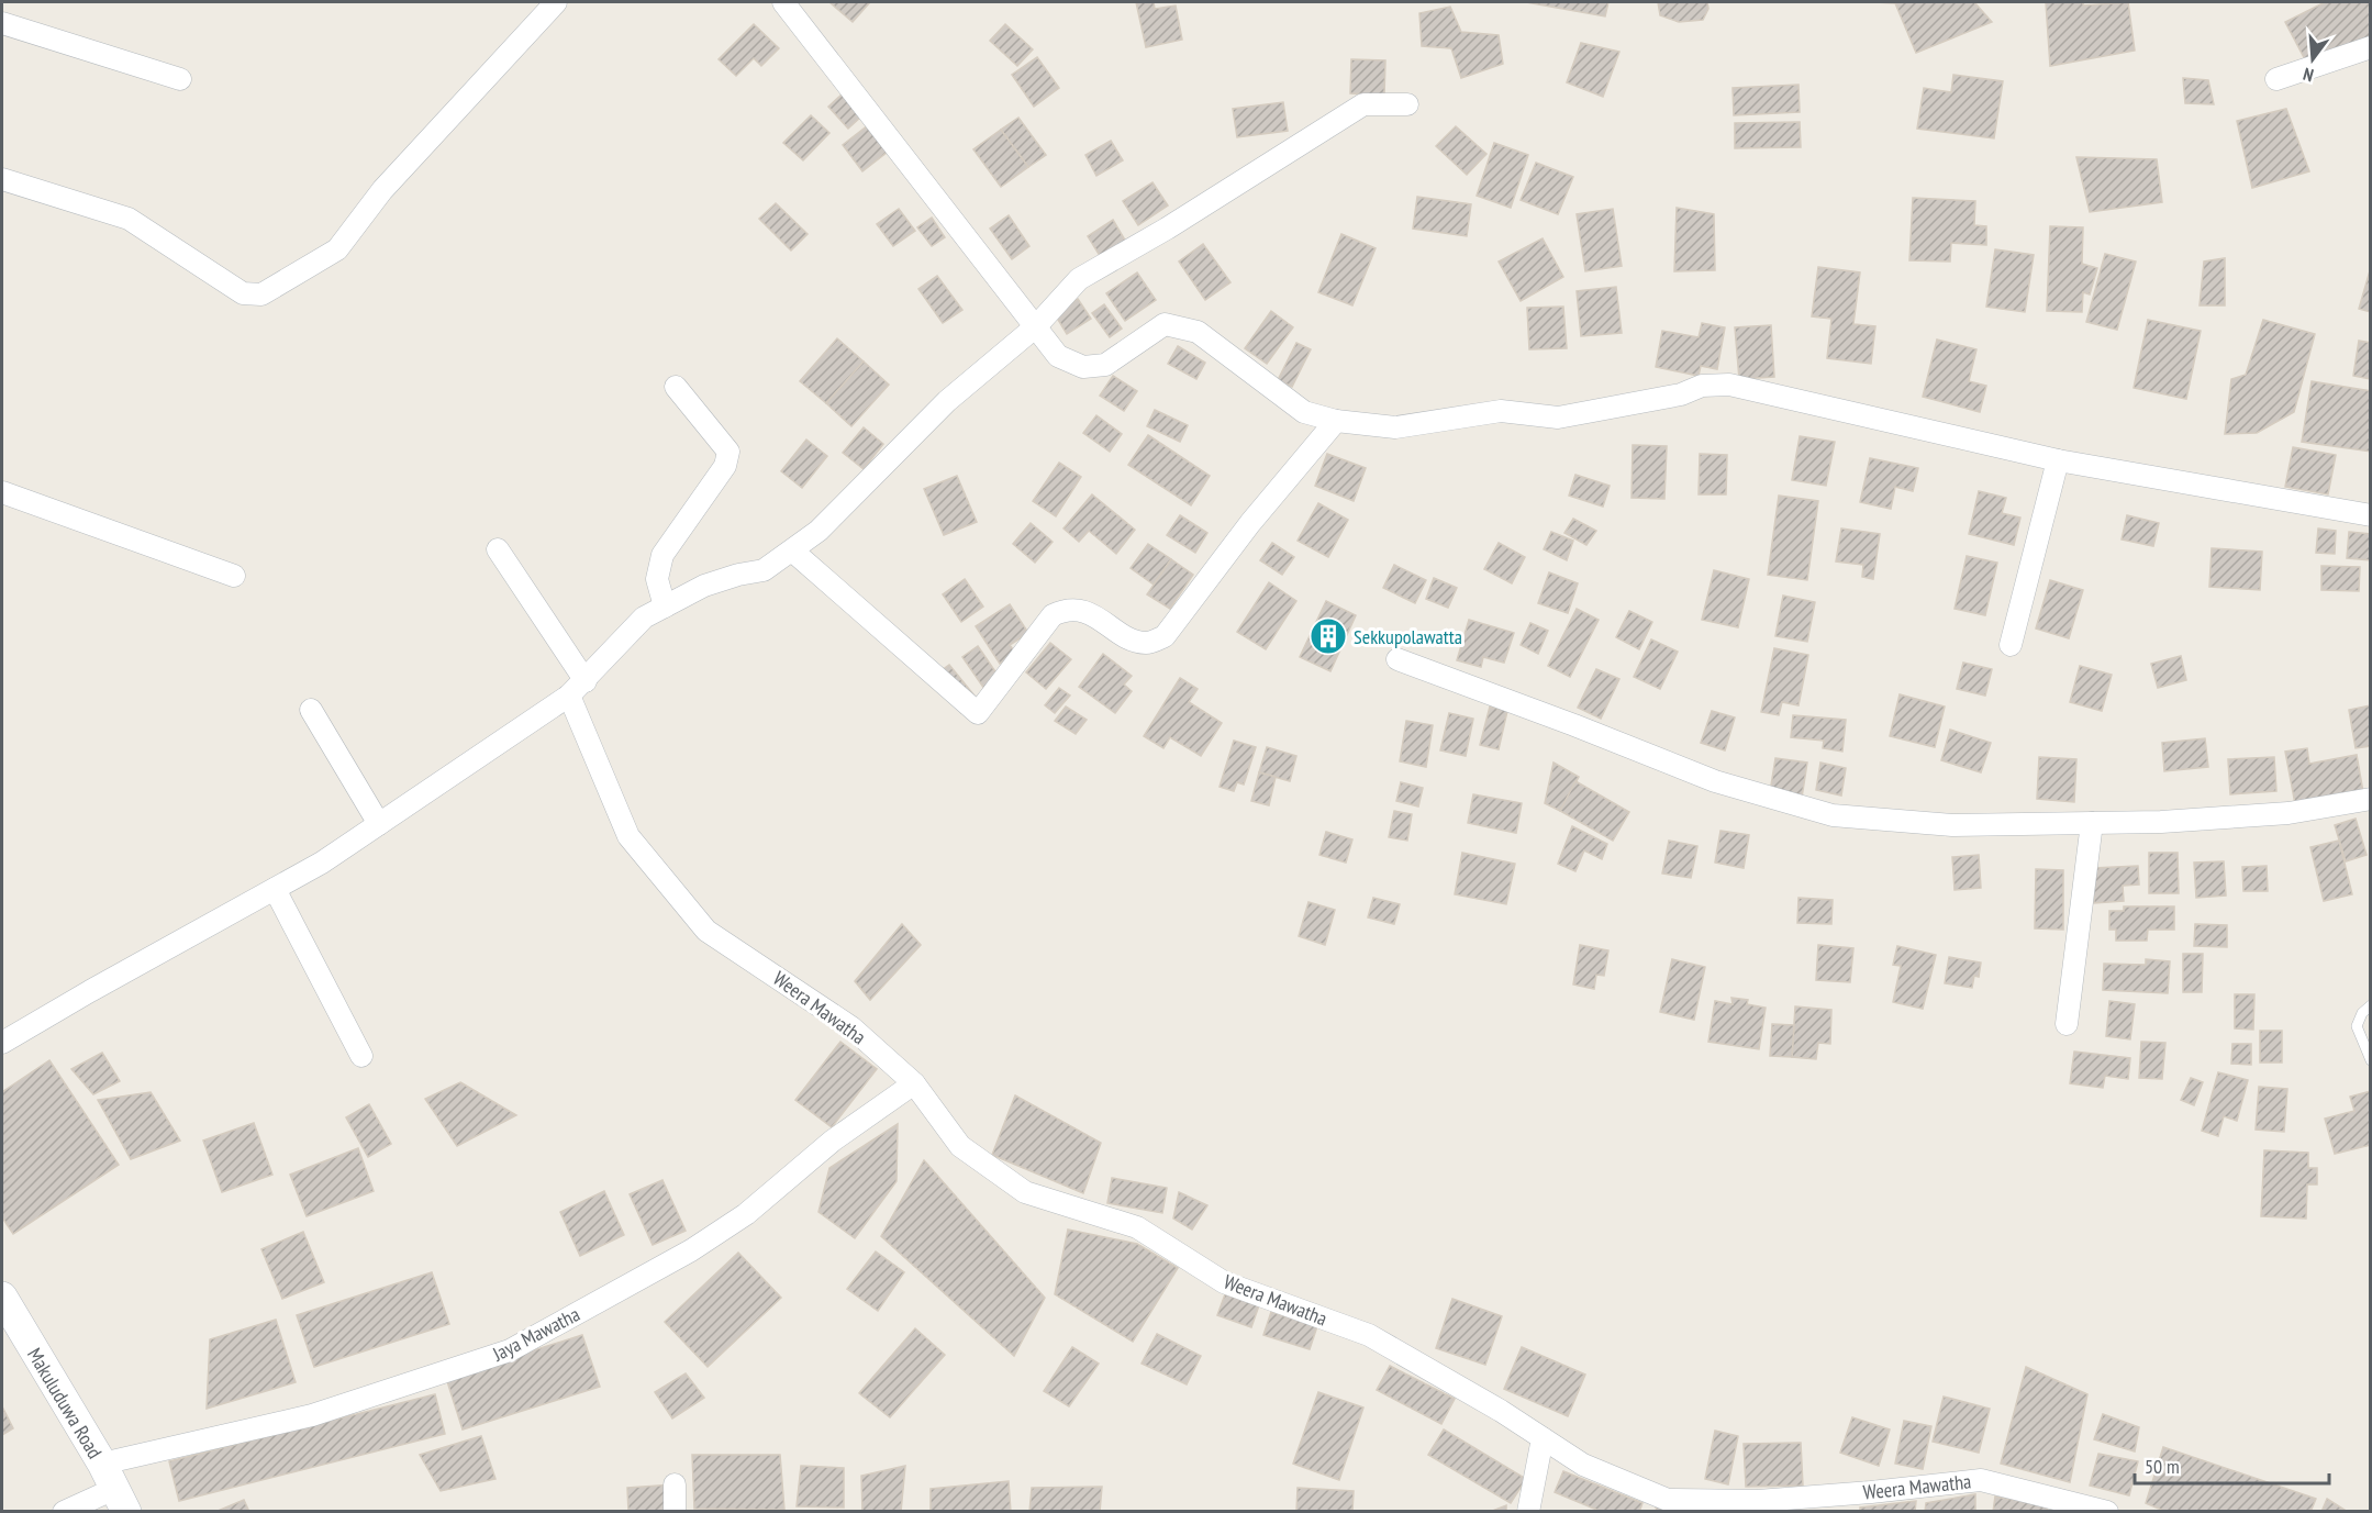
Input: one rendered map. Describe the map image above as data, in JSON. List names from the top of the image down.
{
  "streets": {
    "street": ["Weera Mawatha", "Jaya Mawatha", "Makuluduwa Road"]
  },
  "crossings": [
    ["Weera Mawatha", "Jaya Mawatha"],
    ["Jaya Mawatha", "Makuluduwa Road"]
  ],
  "places": {
    "building": ["Sekkupolawatta"]
  },
  "scale_bar": "50 m",
  "north": "bottom"
}
